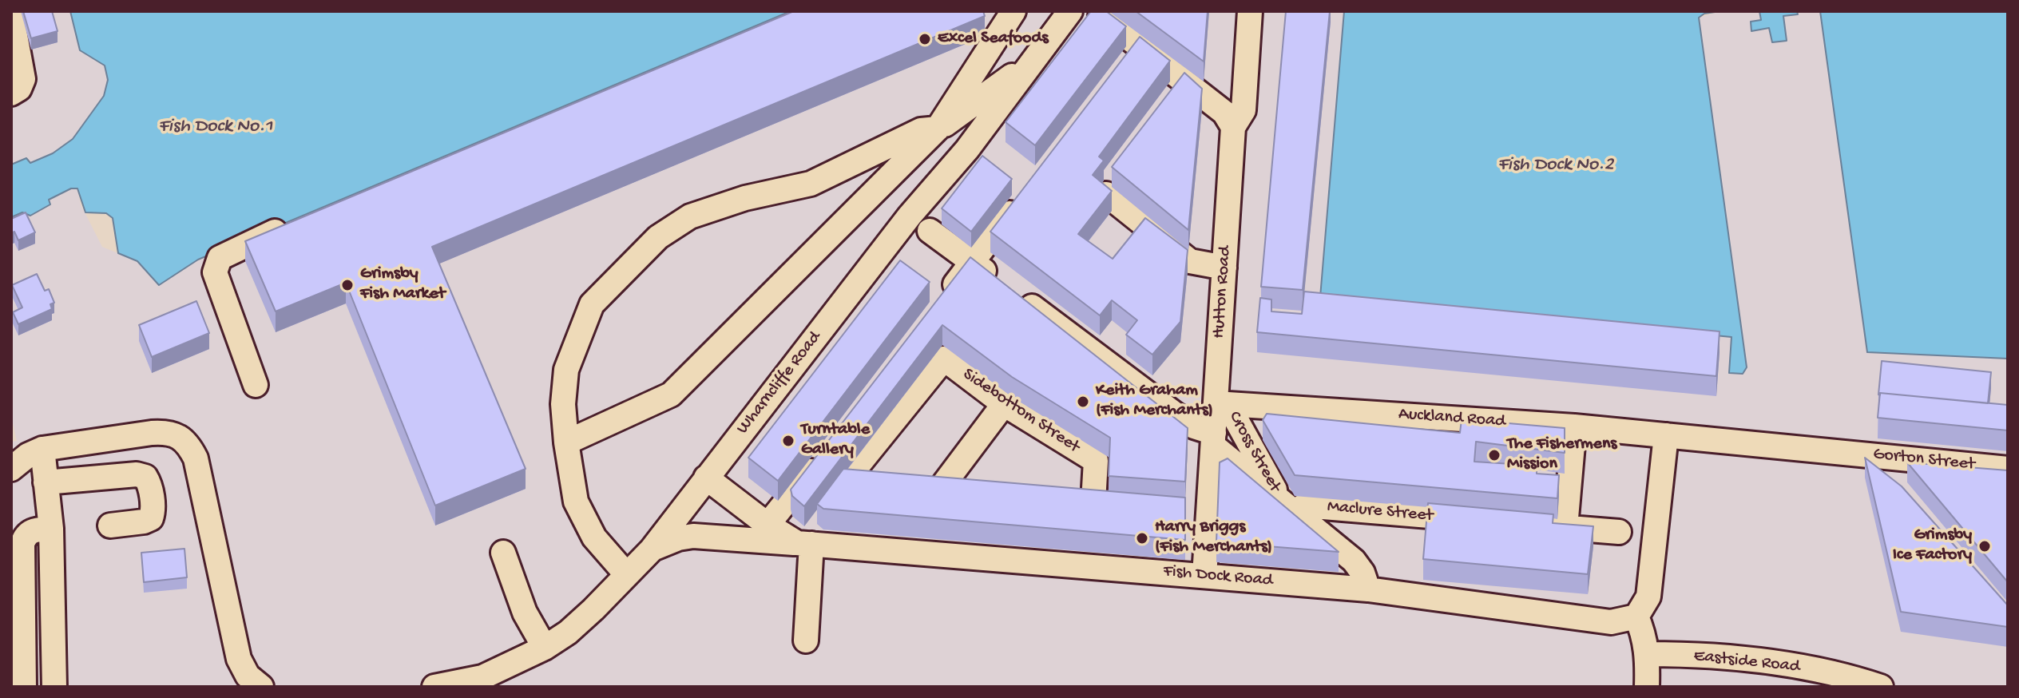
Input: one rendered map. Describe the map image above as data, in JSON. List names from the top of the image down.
{
  "streets": {
    "street": [
      "Hutton Road",
      "Wharncliffe Road",
      "Sidebottom Street",
      "Auckland Road",
      "Cross Street",
      "Gorton Street",
      "Maclure Street",
      "Fish Dock Road",
      "Eastside Road"
    ]
  },
  "crossings": [
    ["Hutton Road", "Auckland Road"],
    ["Hutton Road", "Cross Street"],
    ["Hutton Road", "Fish Dock Road"],
    ["Wharncliffe Road", "Fish Dock Road"],
    ["Auckland Road", "Cross Street"],
    ["Auckland Road", "Gorton Street"],
    ["Cross Street", "Maclure Street"],
    ["Cross Street", "Fish Dock Road"]
  ],
  "water": ["Fish Dock No.1", "Fish Dock No.2"],
  "places": [
    "Excel Seafoods",
    "Grimsby Fish Market",
    "Keith Graham (Fish Merchants)",
    "Turntable Gallery",
    "The Fishermens Mission",
    "Harry Briggs (Fish Merchants)",
    "Grimsby Ice Factory"
  ]
}
